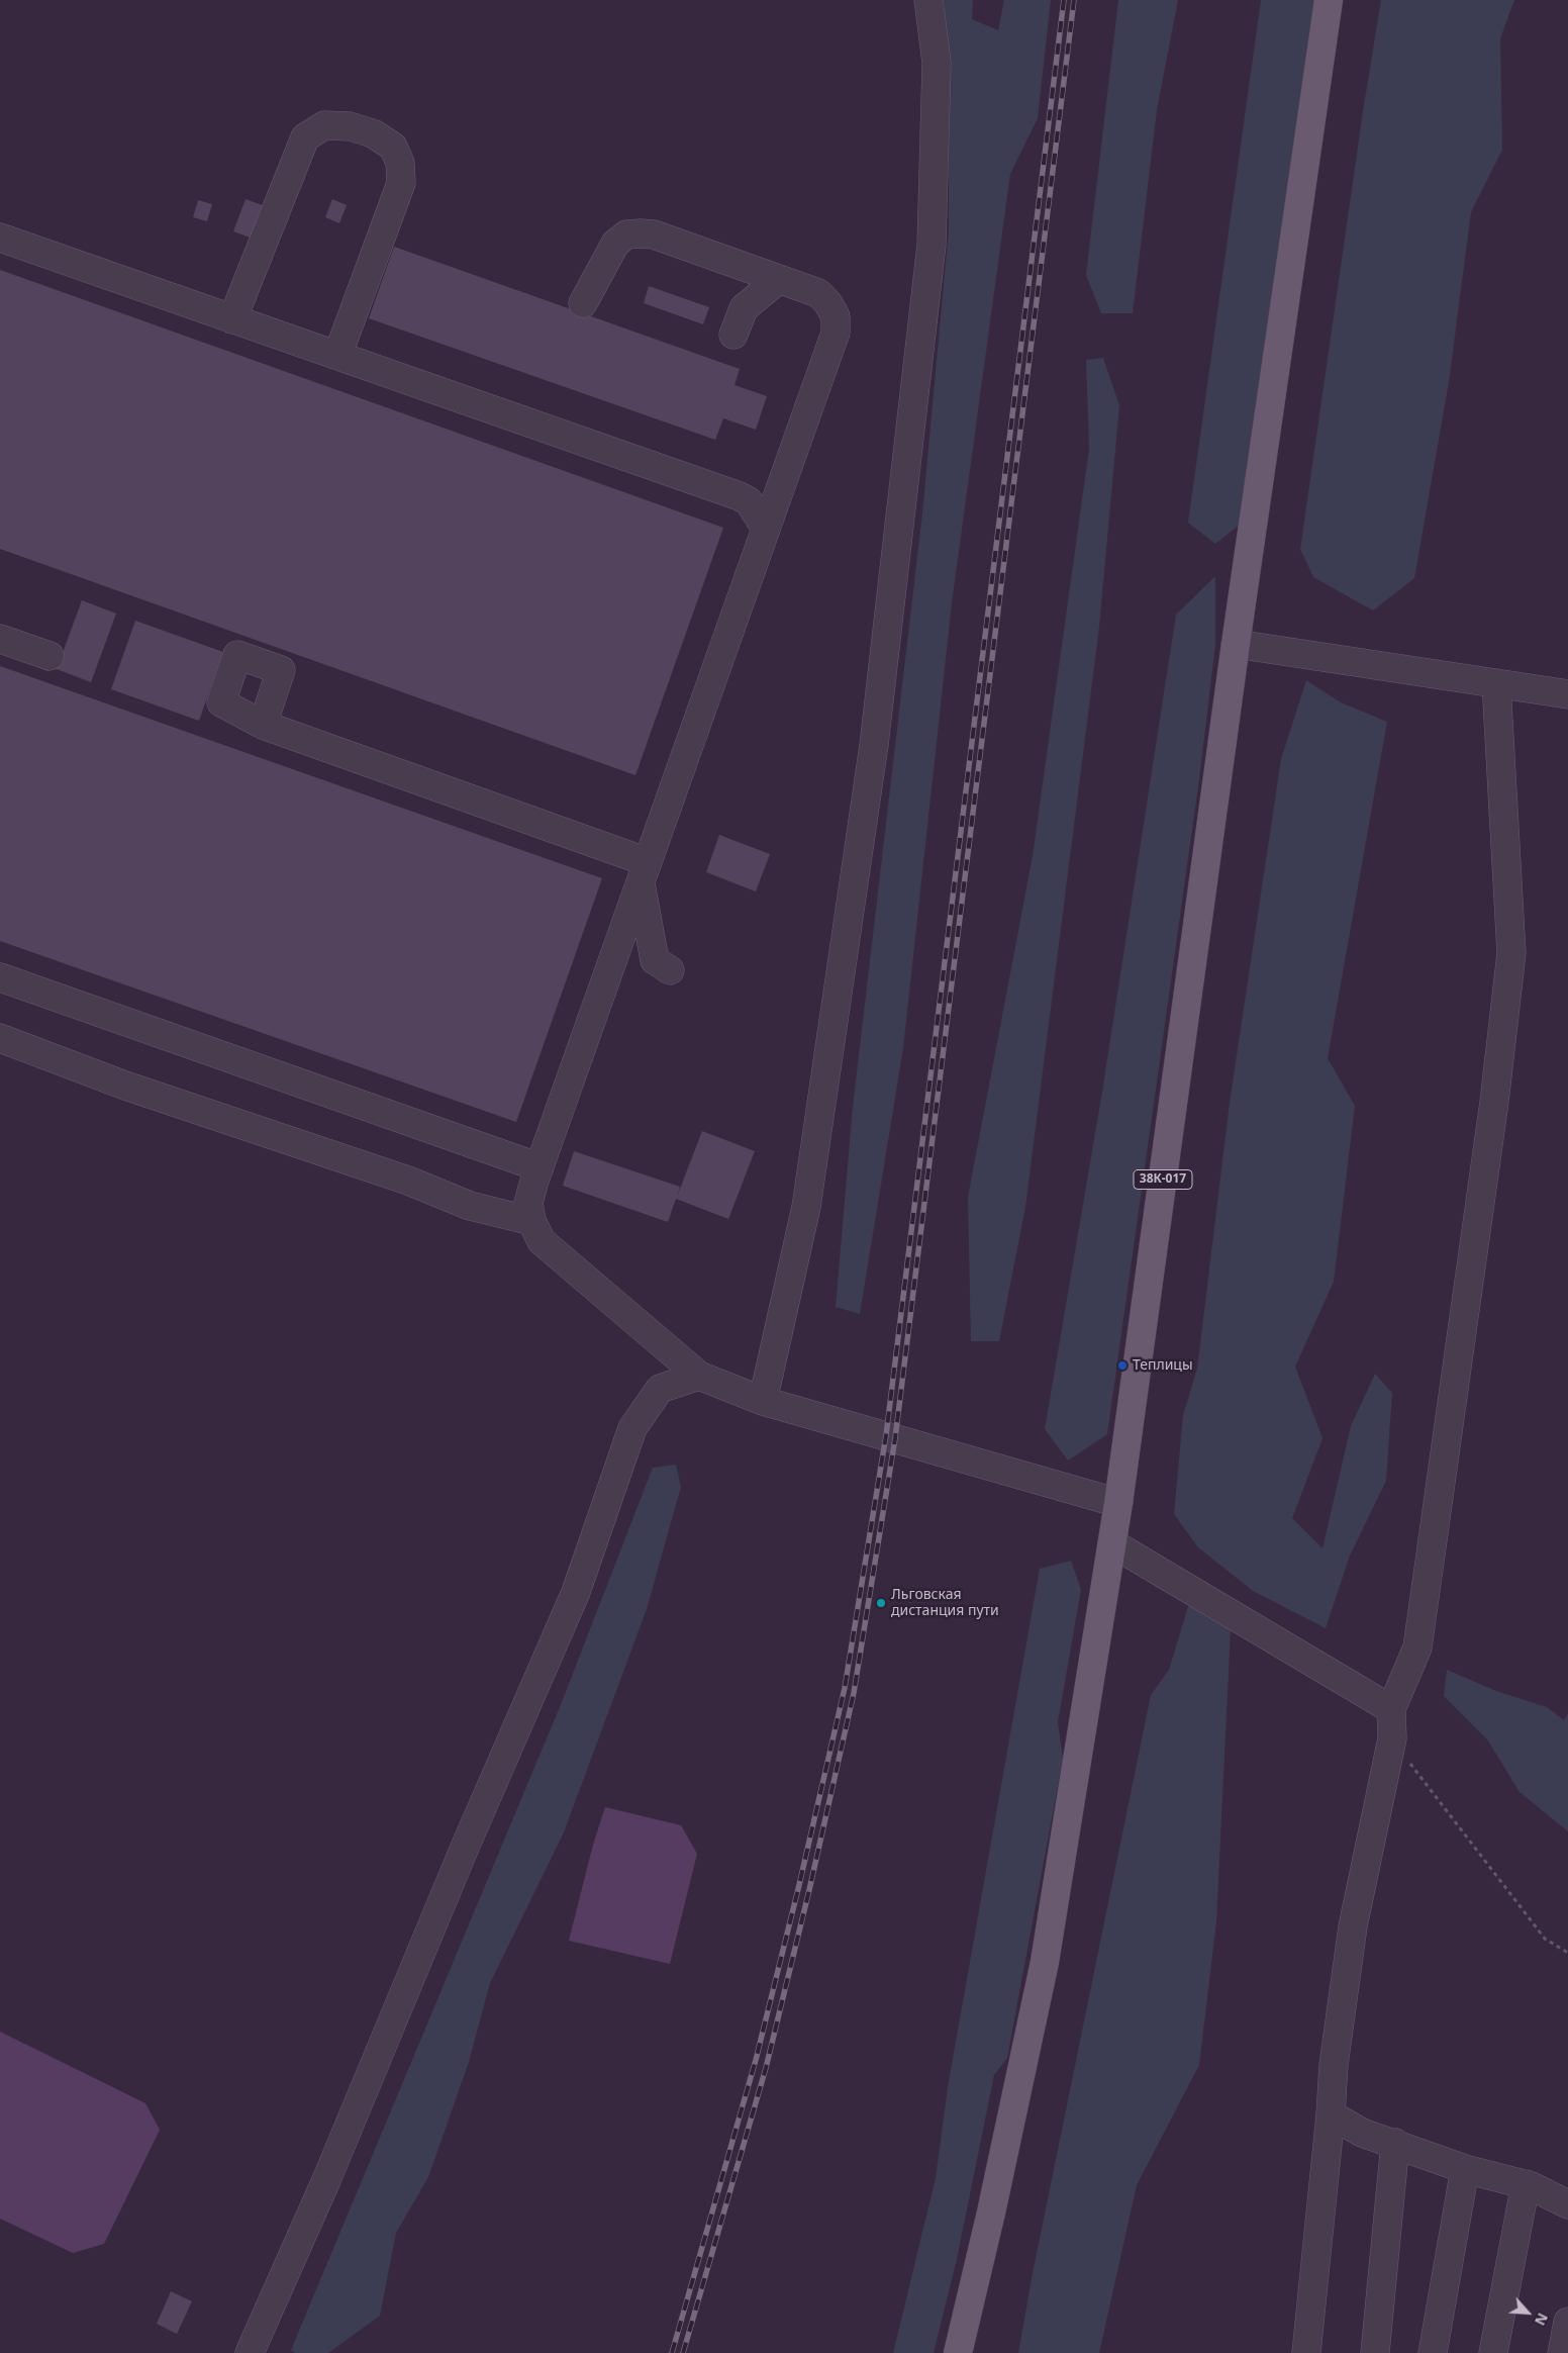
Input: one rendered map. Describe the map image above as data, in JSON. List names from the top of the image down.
{
  "streets": {
    "main road": ["38К-017"]
  },
  "places": ["Теплицы", "Льговская дистанция пути"],
  "north": "bottom right"
}
